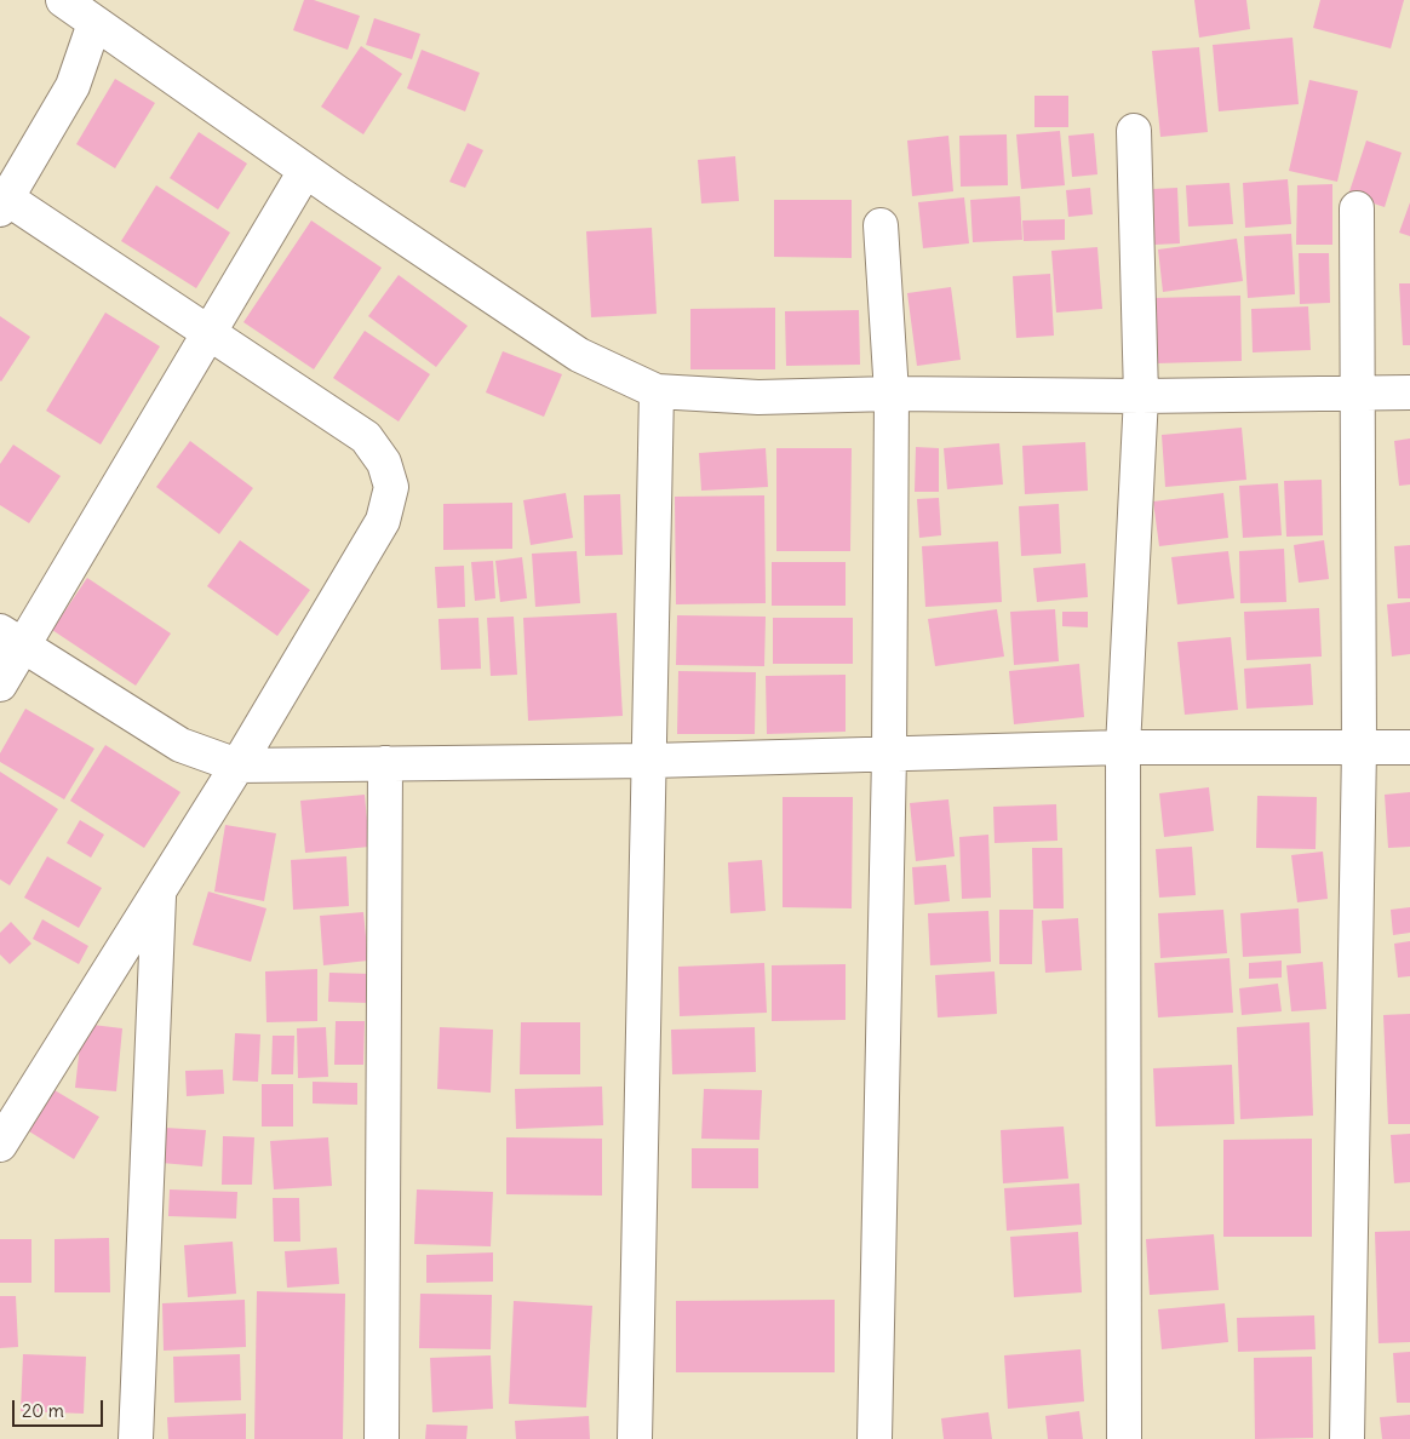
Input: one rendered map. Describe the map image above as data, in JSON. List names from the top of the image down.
{
  "scale_bar": "20 m"
}
